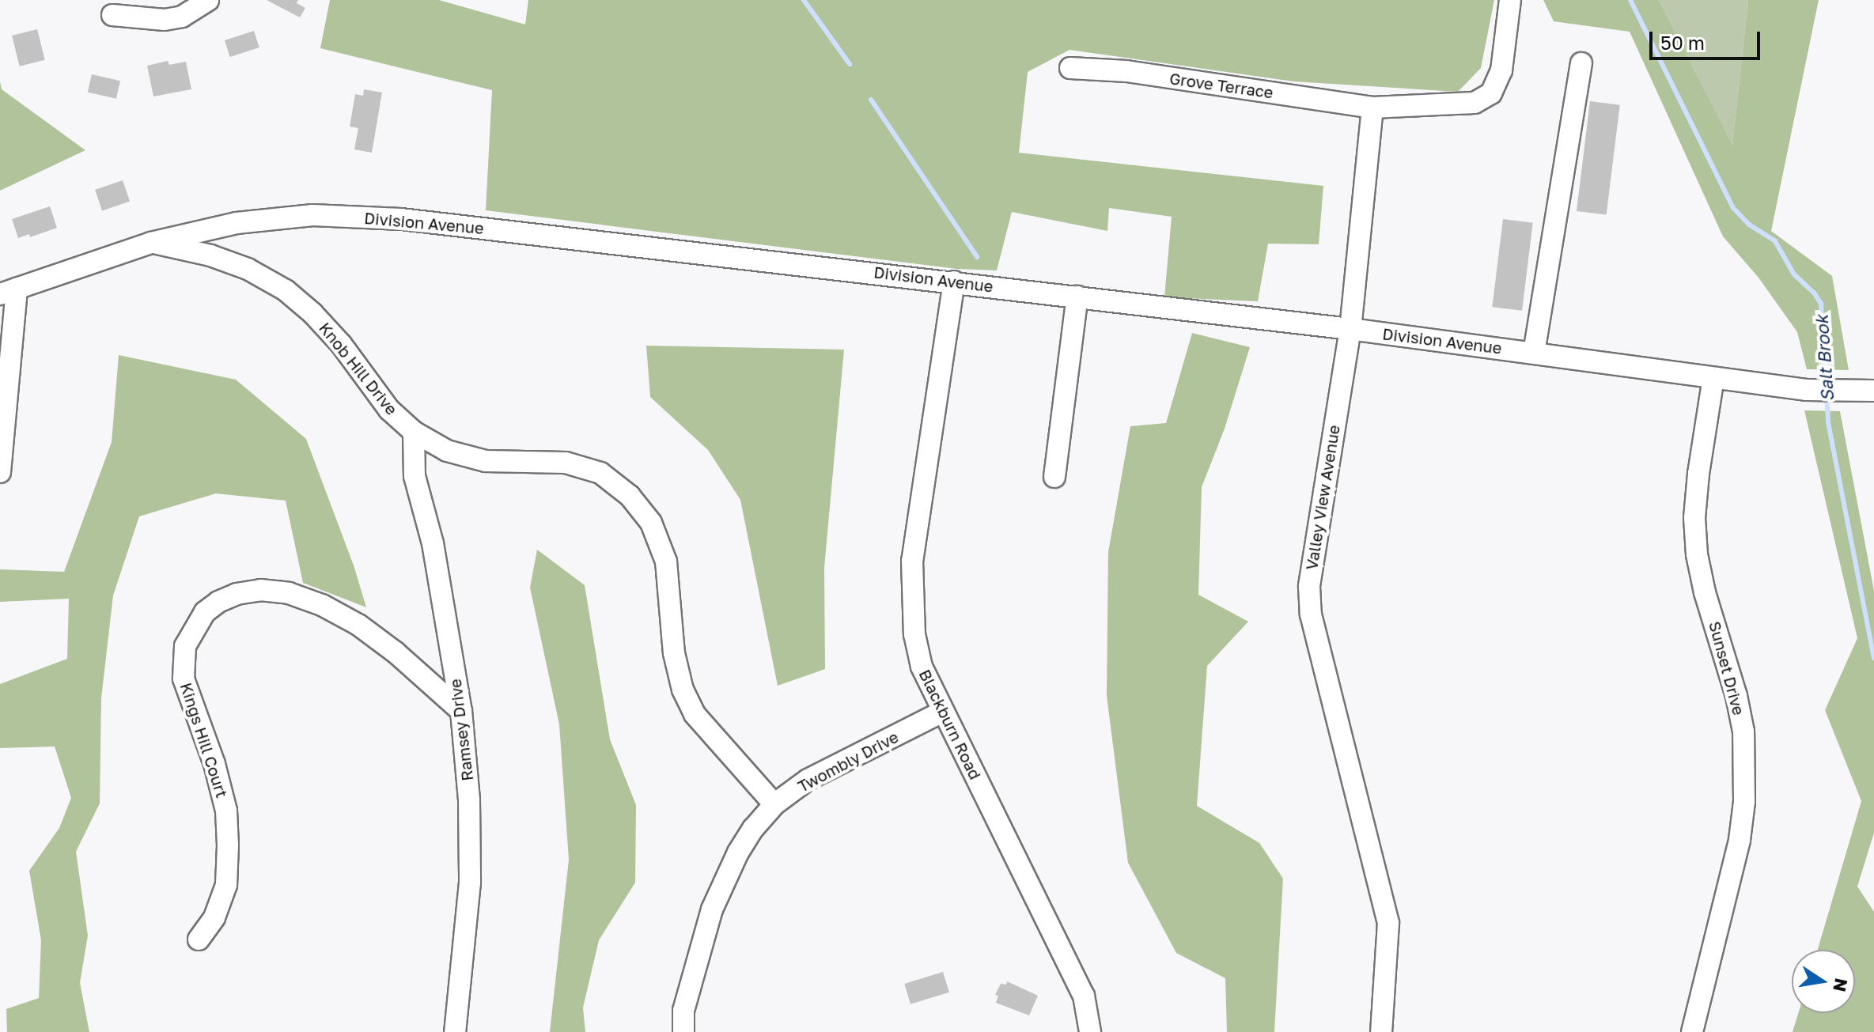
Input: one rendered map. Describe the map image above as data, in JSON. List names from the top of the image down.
{
  "streets": {
    "street": [
      "Grove Terrace",
      "Division Avenue",
      "Knob Hill Drive",
      "Valley View Avenue",
      "Sunset Drive",
      "Blackburn Road",
      "Ramsey Drive",
      "Kings Hill Court",
      "Twombly Drive"
    ]
  },
  "crossings": [
    ["Grove Terrace", "Valley View Avenue"],
    ["Division Avenue", "Knob Hill Drive"],
    ["Division Avenue", "Valley View Avenue"],
    ["Division Avenue", "Sunset Drive"],
    ["Division Avenue", "Blackburn Road"],
    ["Knob Hill Drive", "Ramsey Drive"],
    ["Knob Hill Drive", "Twombly Drive"],
    ["Blackburn Road", "Twombly Drive"],
    ["Ramsey Drive", "Kings Hill Court"]
  ],
  "water": ["Salt Brook"],
  "scale_bar": "50 m",
  "north": "right"
}
